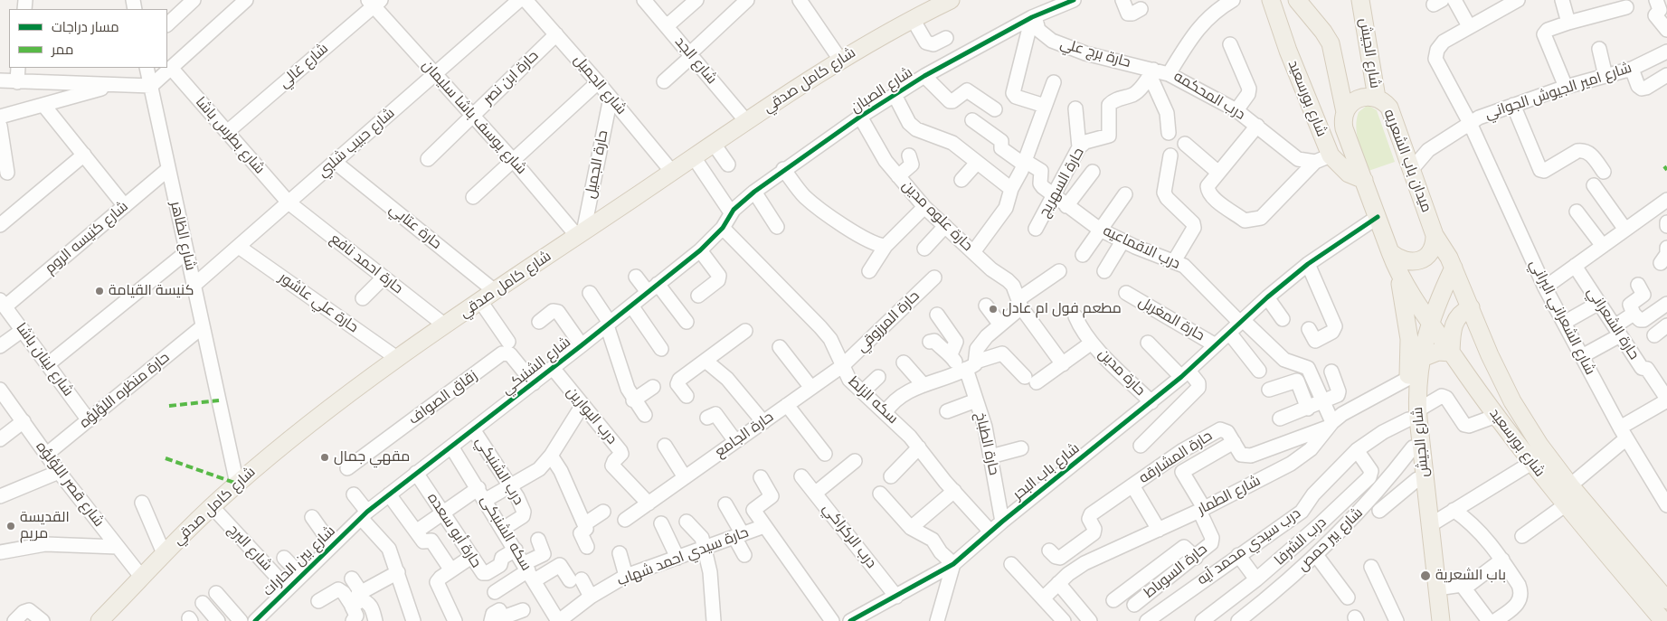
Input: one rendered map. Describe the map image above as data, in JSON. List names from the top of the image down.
{
  "streets": {
    "main road": [
      "شارع الجيش",
      "شارع كامل صدقي",
      "شارع بورسعيد",
      "ميدان باب الشعريه"
    ],
    "street": [
      "حارة برج علي",
      "شارع الجد",
      "شارع غالي",
      "حارة ابن نصر",
      "شارع الجميل",
      "شارع الصبان",
      "شارع امير الجيوش الجواني",
      "درب المحكمه",
      "شارع يوسف باشا سليمان",
      "شارع بطرس باشا",
      "شارع حبيب شلبي",
      "حارة الجميل",
      "حارة السهريج",
      "حارة علوه مدين",
      "حارة عتابي",
      "شارع الظاهر",
      "شارع كنيسه الروم",
      "درب الاقماعيه",
      "حارة احمد نافع",
      "حارة علي عاشور",
      "شارع الشعراني البراني",
      "حارة المغربل",
      "حارة المرزوقي",
      "حارة الشعراني",
      "شارع لينان باشا",
      "شارع الشنبكي",
      "حارة مدين",
      "حارة منظره اللؤلؤه",
      "زقاق الصواف",
      "سكه الزلط",
      "درب البوارين",
      "حارة الجامع",
      "حارة الطباخ",
      "حارة المشارقه",
      "درب الشنبكي",
      "شارع باب البحر",
      "شارع قصر اللؤلؤه",
      "شارع الطمار",
      "حارة أبو سعده",
      "سكه الشنبكى",
      "درب الركراكي",
      "شارع بير حمص",
      "درب الشرفا",
      "درب سيدي محمد آيه",
      "شارع البرج",
      "حارة سيدي احمد شهاب",
      "شارع بين الحارات",
      "حارة السوباط"
    ]
  },
  "crossings": [
    ["حارة برج علي", "شارع الصبان"],
    ["حارة برج علي", "درب المحكمه"],
    ["حارة برج علي", "حارة السهريج"],
    ["شارع الجيش", "شارع بورسعيد"],
    ["شارع الجيش", "ميدان باب الشعريه"],
    ["شارع الجيش", "شارع الطمار"],
    ["شارع الجيش", "شارع بير حمص"],
    ["شارع الجيش", "درب سيدي محمد آيه"],
    ["شارع الجد", "شارع كامل صدقي"],
    ["شارع غالي", "شارع يوسف باشا سليمان"],
    ["شارع غالي", "شارع بطرس باشا"],
    ["حارة ابن نصر", "شارع الجميل"],
    ["حارة ابن نصر", "شارع يوسف باشا سليمان"],
    ["شارع كامل صدقي", "شارع الجميل"],
    ["شارع كامل صدقي", "شارع يوسف باشا سليمان"],
    ["شارع كامل صدقي", "حارة الجميل"],
    ["شارع كامل صدقي", "حارة عتابي"],
    ["شارع كامل صدقي", "شارع الظاهر"],
    ["شارع كامل صدقي", "حارة احمد نافع"],
    ["شارع كامل صدقي", "حارة علي عاشور"],
    ["شارع كامل صدقي", "شارع قصر اللؤلؤه"],
    ["شارع كامل صدقي", "شارع البرج"],
    ["شارع الجميل", "حارة الجميل"],
    ["شارع الصبان", "حارة علوه مدين"],
    ["شارع الصبان", "شارع الشنبكي"],
    ["شارع الصبان", "سكه الزلط"],
    ["شارع امير الجيوش الجواني", "ميدان باب الشعريه"],
    ["شارع امير الجيوش الجواني", "شارع الشعراني البراني"],
    ["شارع بورسعيد", "ميدان باب الشعريه"],
    ["شارع بورسعيد", "درب سيدي محمد آيه"],
    ["شارع يوسف باشا سليمان", "شارع حبيب شلبي"],
    ["شارع يوسف باشا سليمان", "حارة الجميل"],
    ["شارع بطرس باشا", "شارع حبيب شلبي"],
    ["شارع بطرس باشا", "حارة احمد نافع"],
    ["شارع حبيب شلبي", "حارة عتابي"],
    ["شارع حبيب شلبي", "شارع الظاهر"],
    ["شارع حبيب شلبي", "حارة احمد نافع"],
    ["شارع حبيب شلبي", "حارة علي عاشور"],
    ["حارة السهريج", "درب الاقماعيه"],
    ["حارة علوه مدين", "حارة مدين"],
    ["شارع الظاهر", "شارع كنيسه الروم"],
    ["شارع الظاهر", "حارة منظره اللؤلؤه"],
    ["شارع كنيسه الروم", "شارع لينان باشا"],
    ["درب الاقماعيه", "حارة المشارقه"],
    ["درب الاقماعيه", "شارع باب البحر"],
    ["درب الاقماعيه", "شارع الطمار"],
    ["حارة المغربل", "شارع باب البحر"],
    ["حارة المرزوقي", "سكه الزلط"],
    ["حارة المرزوقي", "حارة الجامع"],
    ["شارع لينان باشا", "حارة منظره اللؤلؤه"],
    ["شارع الشنبكي", "زقاق الصواف"],
    ["شارع الشنبكي", "سكه الزلط"],
    ["شارع الشنبكي", "درب البوارين"],
    ["شارع الشنبكي", "درب الشنبكي"],
    ["شارع الشنبكي", "حارة أبو سعده"],
    ["شارع الشنبكي", "سكه الشنبكى"],
    ["شارع الشنبكي", "شارع بين الحارات"],
    ["حارة مدين", "حارة الطباخ"],
    ["حارة مدين", "شارع باب البحر"],
    ["حارة منظره اللؤلؤه", "شارع قصر اللؤلؤه"],
    ["سكه الزلط", "حارة الجامع"],
    ["سكه الزلط", "شارع باب البحر"],
    ["درب البوارين", "حارة الجامع"],
    ["حارة الطباخ", "شارع باب البحر"],
    ["حارة المشارقه", "شارع الطمار"],
    ["درب الشنبكي", "سكه الشنبكى"],
    ["شارع باب البحر", "درب الركراكي"],
    ["شارع الطمار", "حارة السوباط"],
    ["حارة أبو سعده", "سكه الشنبكى"],
    ["سكه الشنبكى", "حارة سيدي احمد شهاب"],
    ["درب الشرفا", "درب سيدي محمد آيه"],
    ["شارع البرج", "شارع بين الحارات"]
  ],
  "places": [
    "كنيسة القيامة",
    "مطعم فول ام عادل",
    "مقهي جمال",
    "القديسة مريم",
    "باب الشعرية"
  ],
  "legend": ["مسار دراجات", "ممر"]
}
